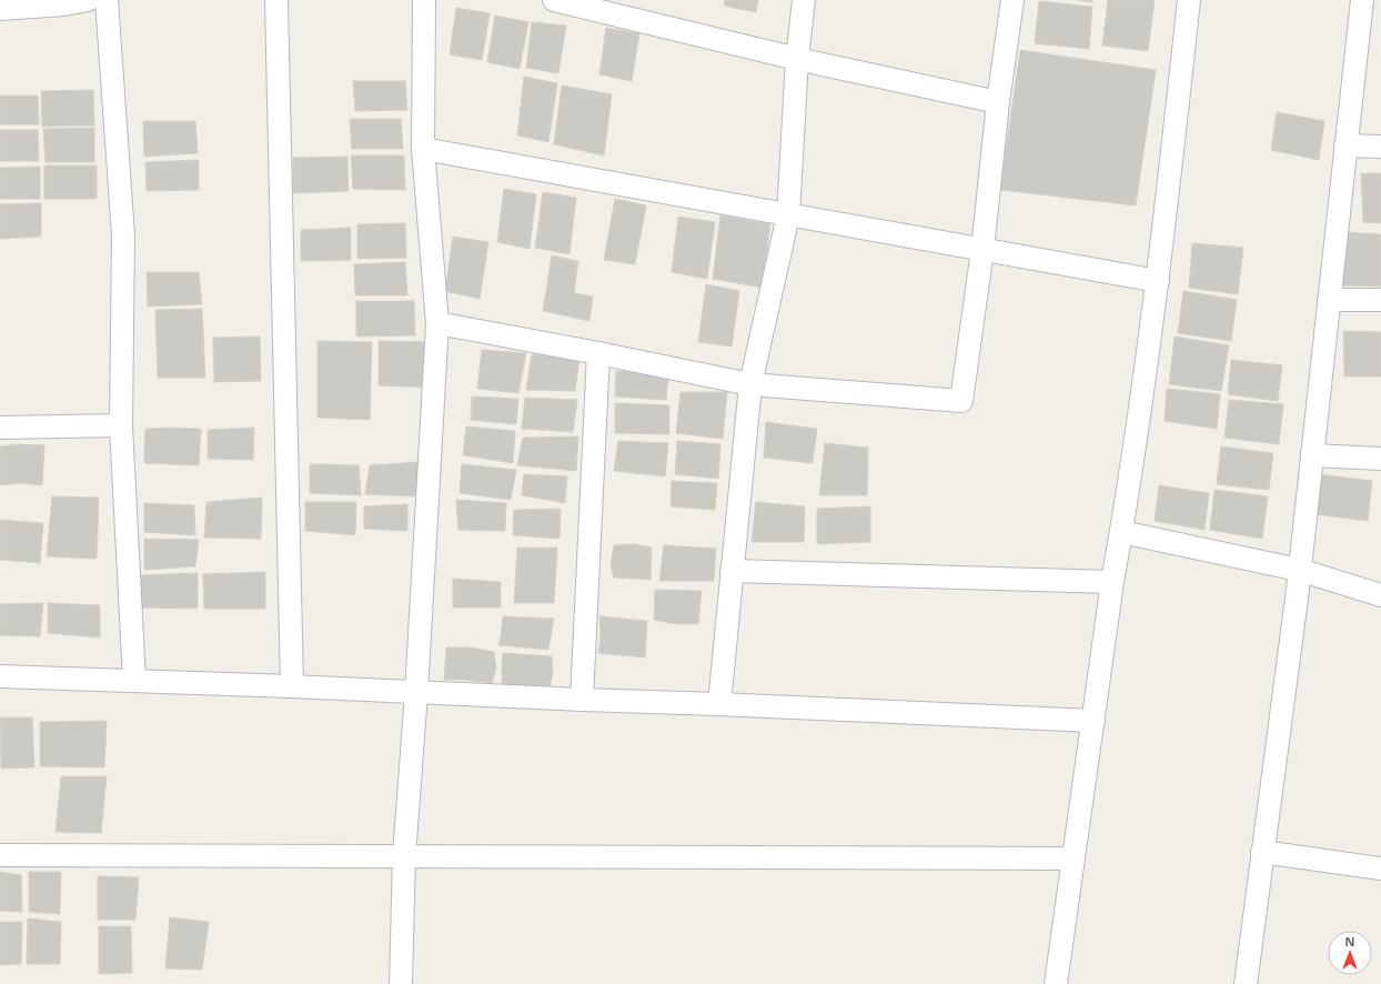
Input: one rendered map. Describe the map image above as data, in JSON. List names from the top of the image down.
{
  "north": "top"
}
